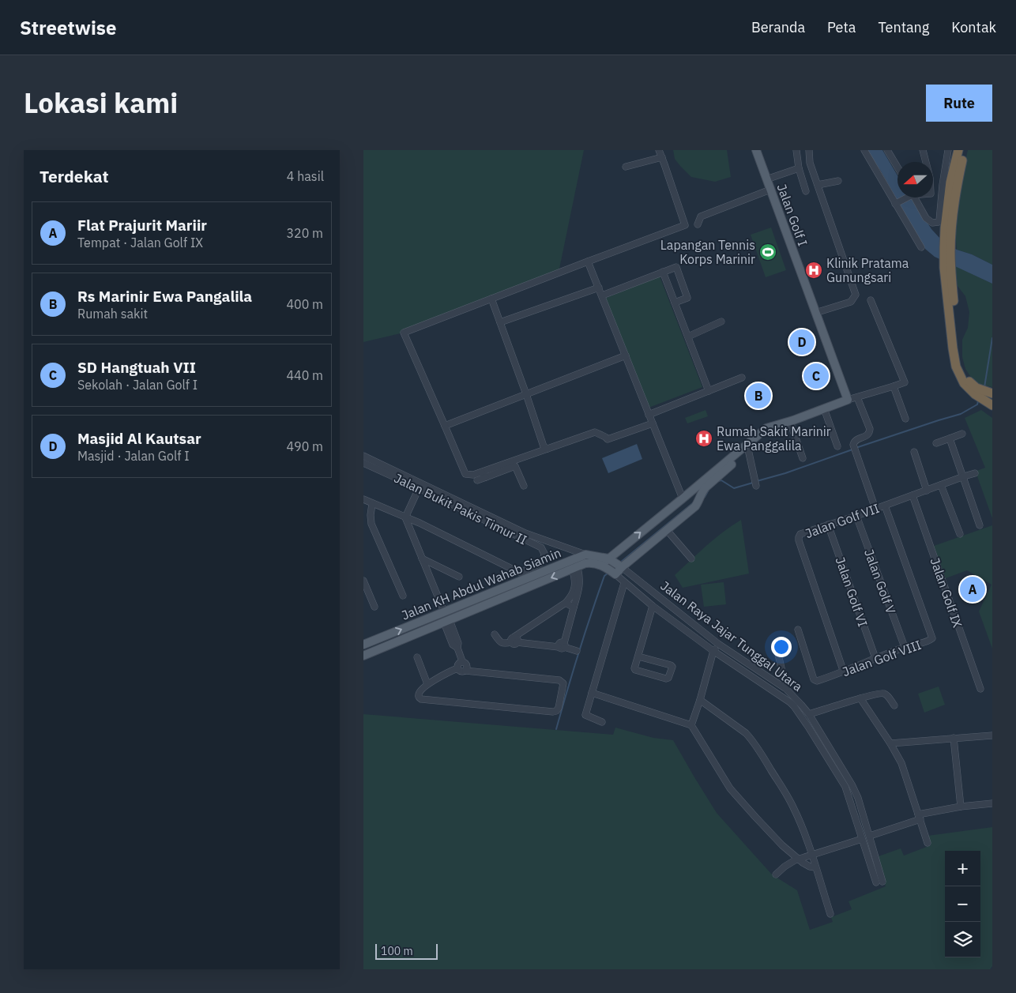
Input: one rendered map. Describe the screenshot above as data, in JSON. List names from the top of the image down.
{
  "streets": {
    "main road": ["Jalan Golf I", "Jalan KH Abdul Wahab Siamin", "Jalan Raya Jajar Tunggal Utara"],
    "street": [
      "Jalan Bukit Pakis Timur II",
      "Jalan Golf VII",
      "Jalan Golf V",
      "Jalan Golf VI",
      "Jalan Golf IX",
      "Jalan Golf VIII"
    ]
  },
  "crossings": [
    ["Jalan Golf VII", "Jalan Golf V"],
    ["Jalan Golf VII", "Jalan Golf VI"],
    ["Jalan Golf VII", "Jalan Golf IX"],
    ["Jalan Golf VII", "Jalan Golf VIII"],
    ["Jalan Golf V", "Jalan Golf VIII"],
    ["Jalan Golf VI", "Jalan Golf VIII"]
  ],
  "places": {
    "sports": ["Lapangan Tennis Korps Marinir"],
    "hospital": ["Klinik Pratama Gunungsari", "Rumah Sakit Marinir Ewa Panggalila"]
  },
  "scale_bar": "100 m",
  "north": "left",
  "page": {
    "header": "Streetwise",
    "nav": [
      "Beranda",
      "Peta",
      "Tentang",
      "Kontak"
    ],
    "title": "Lokasi kami",
    "buttons": "Rute",
    "heading": ["Terdekat", "4 hasil"],
    "list": [
      {
        "mark": "A",
        "name": "Flat Prajurit Mariir",
        "note": "Tempat · Jalan Golf IX",
        "value": "320 m"
      },
      {
        "mark": "B",
        "name": "Rs Marinir Ewa Pangalila",
        "note": "Rumah sakit",
        "value": "400 m"
      },
      {
        "mark": "C",
        "name": "SD Hangtuah VII",
        "note": "Sekolah · Jalan Golf I",
        "value": "440 m"
      },
      {
        "mark": "D",
        "name": "Masjid Al Kautsar",
        "note": "Masjid · Jalan Golf I",
        "value": "490 m"
      }
    ],
    "pins": [
      "D",
      "C",
      "B",
      "A"
    ],
    "map_buttons": ["+", "−"],
    "scale": "100 m"
  }
}
